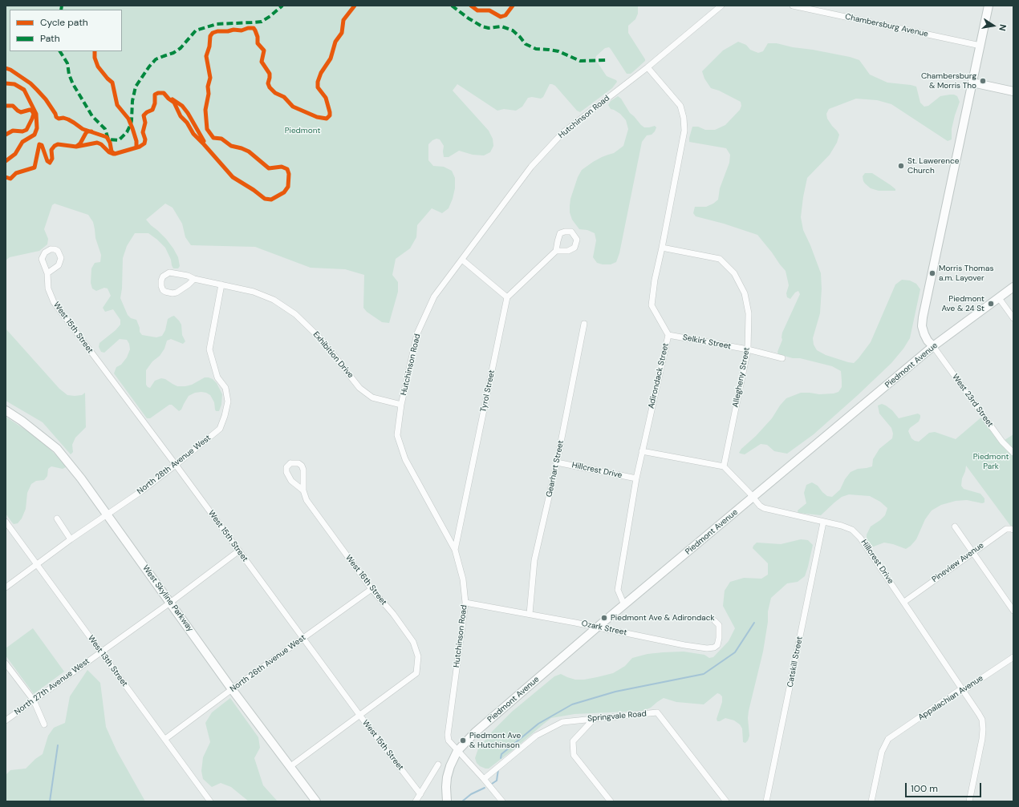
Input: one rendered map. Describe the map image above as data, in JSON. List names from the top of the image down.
{
  "streets": {
    "main road": ["Piedmont Avenue", "West Skyline Parkway"],
    "street": [
      "Chambersburg Avenue",
      "Hutchinson Road",
      "West 15th Street",
      "Selkirk Street",
      "Exhibition Drive",
      "Adirondack Street",
      "Allegheny Street",
      "Tyrol Street",
      "West 23rd Street",
      "North 28th Avenue West",
      "Gearhart Street",
      "Hillcrest Drive",
      "Pineview Avenue",
      "West 16th Street",
      "Ozark Street",
      "West 13th Street",
      "Catskill Street",
      "North 26th Avenue West",
      "North 27th Avenue West",
      "Appalachian Avenue",
      "Springvale Road"
    ]
  },
  "crossings": [
    ["Hutchinson Road", "Exhibition Drive"],
    ["Hutchinson Road", "Piedmont Avenue"],
    ["Hutchinson Road", "Adirondack Street"],
    ["Hutchinson Road", "Tyrol Street"],
    ["Hutchinson Road", "Ozark Street"],
    ["Hutchinson Road", "Springvale Road"],
    ["West 15th Street", "North 28th Avenue West"],
    ["West 15th Street", "West 16th Street"],
    ["West 15th Street", "North 26th Avenue West"],
    ["West 15th Street", "North 27th Avenue West"],
    ["Selkirk Street", "Adirondack Street"],
    ["Selkirk Street", "Allegheny Street"],
    ["Exhibition Drive", "North 28th Avenue West"],
    ["Piedmont Avenue", "Adirondack Street"],
    ["Piedmont Avenue", "West 23rd Street"],
    ["Piedmont Avenue", "Hillcrest Drive"],
    ["Piedmont Avenue", "Ozark Street"],
    ["Adirondack Street", "Allegheny Street"],
    ["Adirondack Street", "Hillcrest Drive"],
    ["Allegheny Street", "Hillcrest Drive"],
    ["North 28th Avenue West", "West Skyline Parkway"],
    ["North 28th Avenue West", "West 13th Street"],
    ["Gearhart Street", "Hillcrest Drive"],
    ["Gearhart Street", "Ozark Street"],
    ["Hillcrest Drive", "Pineview Avenue"],
    ["Hillcrest Drive", "Catskill Street"],
    ["Hillcrest Drive", "Appalachian Avenue"],
    ["West 16th Street", "North 26th Avenue West"],
    ["West Skyline Parkway", "North 26th Avenue West"],
    ["West Skyline Parkway", "North 27th Avenue West"],
    ["West 13th Street", "North 26th Avenue West"],
    ["West 13th Street", "North 27th Avenue West"]
  ],
  "parks": ["Piedmont", "Piedmont Park"],
  "places": [
    "Chambersburg & Morris Tho",
    "St. Lawerence Church",
    "Morris Thomas a.m. Layover",
    "Piedmont Ave & 24 St",
    "Piedmont Ave & Adirondack",
    "Piedmont Ave & Hutchinson"
  ],
  "legend": ["Cycle path", "Path"],
  "scale_bar": "100 m",
  "north": "right"
}
